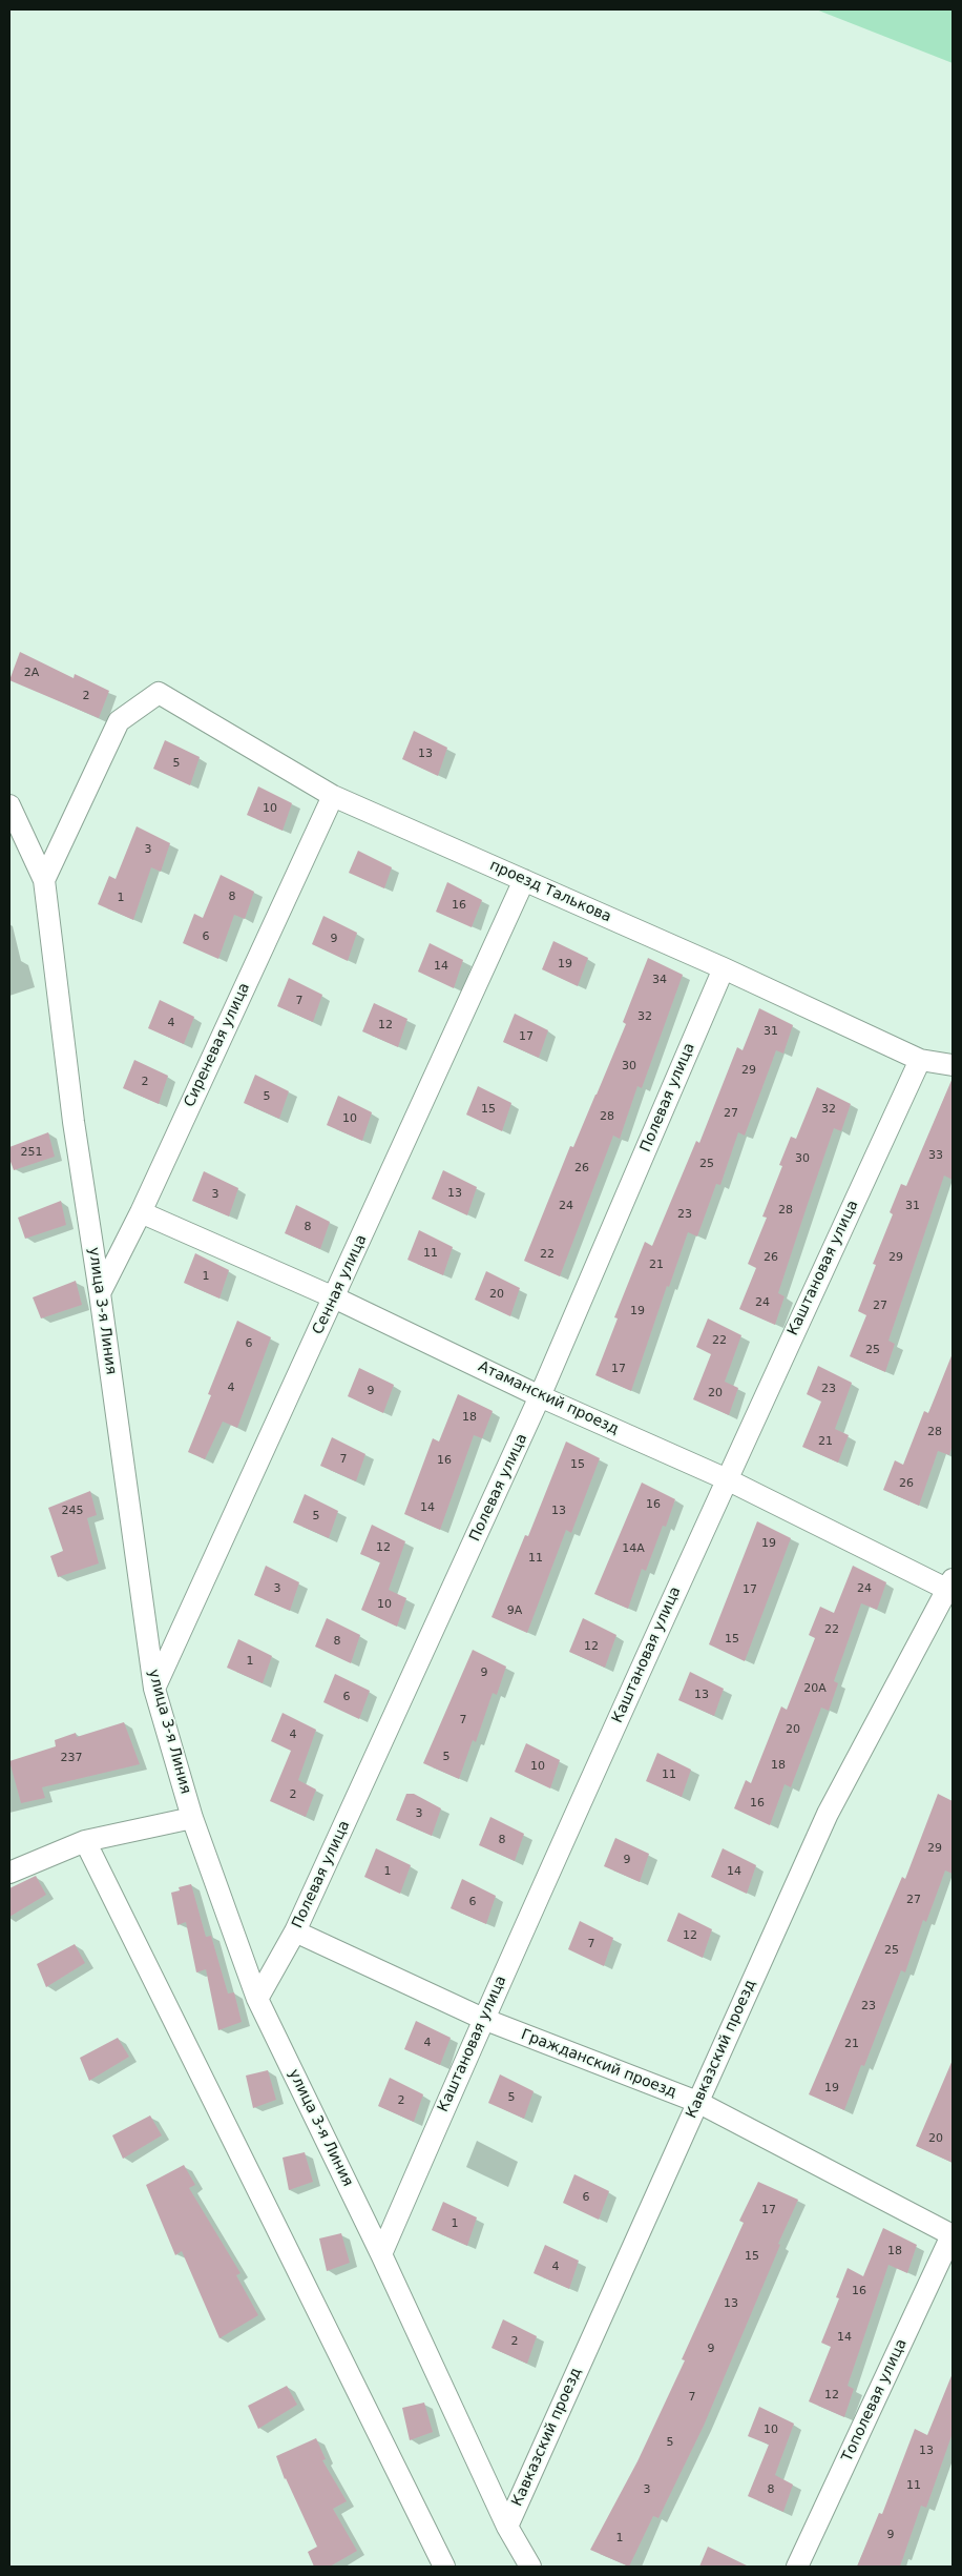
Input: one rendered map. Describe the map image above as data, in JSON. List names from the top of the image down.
{
  "streets": {
    "street": [
      "проезд Талькова",
      "Сиреневая улица",
      "Полевая улица",
      "Каштановая улица",
      "Сенная улица",
      "улица 3-я Линия",
      "Атаманский проезд",
      "Кавказский проезд",
      "Гражданский проезд",
      "Тополевая улица"
    ]
  },
  "crossings": [
    ["проезд Талькова", "Сиреневая улица"],
    ["проезд Талькова", "Полевая улица"],
    ["проезд Талькова", "Каштановая улица"],
    ["проезд Талькова", "Сенная улица"],
    ["проезд Талькова", "улица 3-я Линия"],
    ["Сиреневая улица", "улица 3-я Линия"],
    ["Сиреневая улица", "Атаманский проезд"],
    ["Полевая улица", "улица 3-я Линия"],
    ["Полевая улица", "Атаманский проезд"],
    ["Полевая улица", "Гражданский проезд"],
    ["Каштановая улица", "улица 3-я Линия"],
    ["Каштановая улица", "Атаманский проезд"],
    ["Каштановая улица", "Гражданский проезд"],
    ["Сенная улица", "улица 3-я Линия"],
    ["Сенная улица", "Атаманский проезд"],
    ["улица 3-я Линия", "Кавказский проезд"],
    ["Атаманский проезд", "Кавказский проезд"],
    ["Кавказский проезд", "Гражданский проезд"],
    ["Гражданский проезд", "Тополевая улица"]
  ],
  "house_numbers": [
    "2А",
    "2",
    "13",
    "5",
    "10",
    "3",
    "8",
    "1",
    "16",
    "6",
    "9",
    "19",
    "14",
    "34",
    "7",
    "32",
    "4",
    "12",
    "31",
    "17",
    "30",
    "29",
    "2",
    "5",
    "15",
    "32",
    "27",
    "28",
    "10",
    "251",
    "33",
    "30",
    "25",
    "26",
    "13",
    "3",
    "24",
    "31",
    "28",
    "23",
    "8",
    "11",
    "22",
    "26",
    "29",
    "21",
    "1",
    "20",
    "24",
    "27",
    "19",
    "22",
    "6",
    "25",
    "17",
    "4",
    "23",
    "9",
    "20",
    "18",
    "28",
    "21",
    "7",
    "16",
    "15",
    "26",
    "16",
    "14",
    "245",
    "13",
    "5",
    "19",
    "12",
    "14А",
    "11",
    "3",
    "24",
    "17",
    "10",
    "9А",
    "22",
    "15",
    "8",
    "12",
    "1",
    "9",
    "20А",
    "13",
    "6",
    "7",
    "20",
    "4",
    "5",
    "237",
    "18",
    "10",
    "11",
    "2",
    "16",
    "3",
    "8",
    "29",
    "9",
    "1",
    "14",
    "27",
    "6",
    "12",
    "7",
    "25",
    "23",
    "4",
    "21",
    "19",
    "5",
    "2",
    "20",
    "6",
    "17",
    "1",
    "18",
    "15",
    "4",
    "16",
    "13",
    "14",
    "2",
    "9",
    "12",
    "7",
    "10",
    "5",
    "13",
    "11",
    "3",
    "8",
    "9",
    "1"
  ]
}
